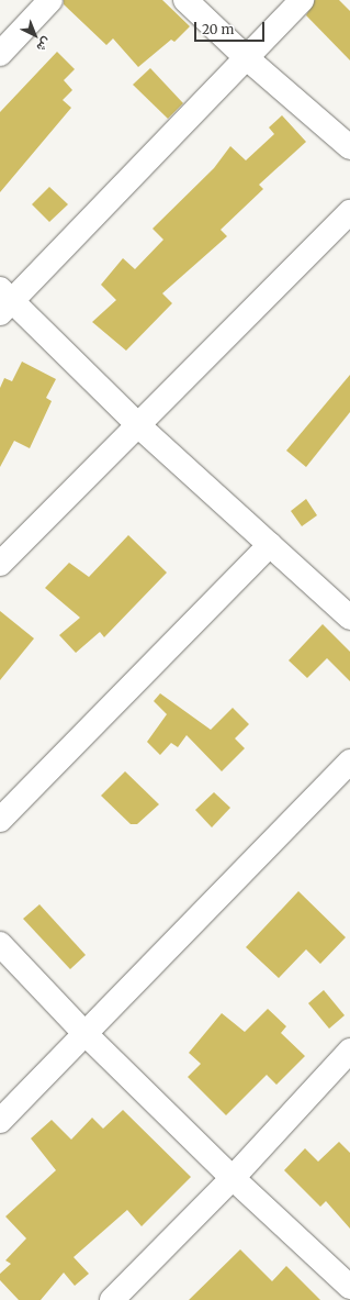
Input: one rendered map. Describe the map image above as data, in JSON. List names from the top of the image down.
{
  "scale_bar": "20 m",
  "north": "bottom right"
}
